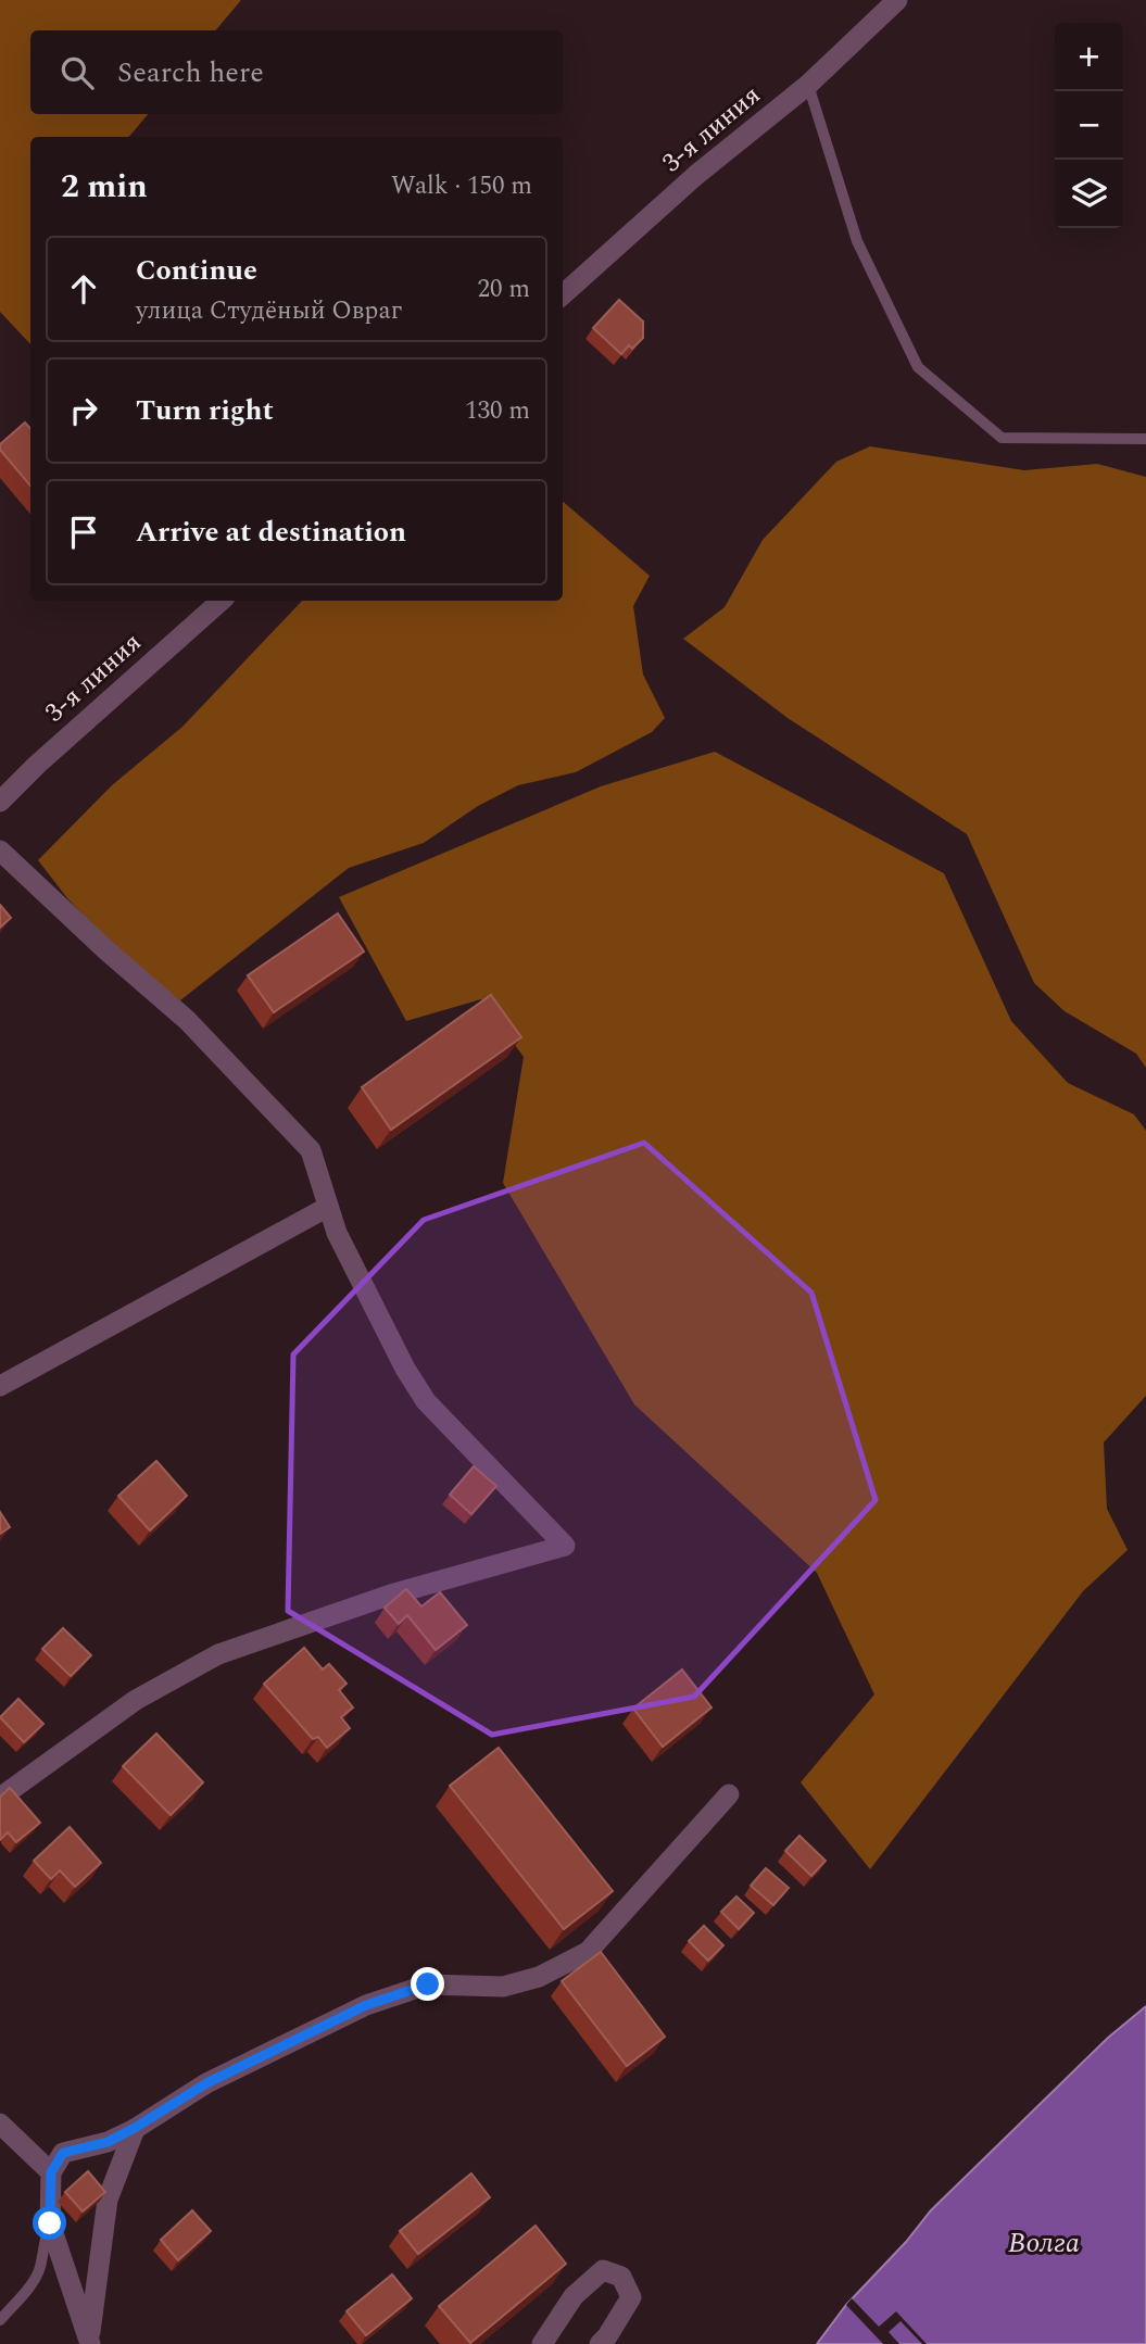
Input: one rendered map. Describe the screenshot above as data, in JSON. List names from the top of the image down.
{
  "streets": {
    "street": ["3-я линия"]
  },
  "water": ["Волга"],
  "page": {
    "map_buttons": ["+", "−"],
    "search": "Search here",
    "heading": ["2 min", "Walk · 150 m"],
    "list": [
      ["Continue", "улица Студёный Овраг", "20 m"],
      ["Turn right", "130 m"],
      "Arrive at destination"
    ]
  }
}
